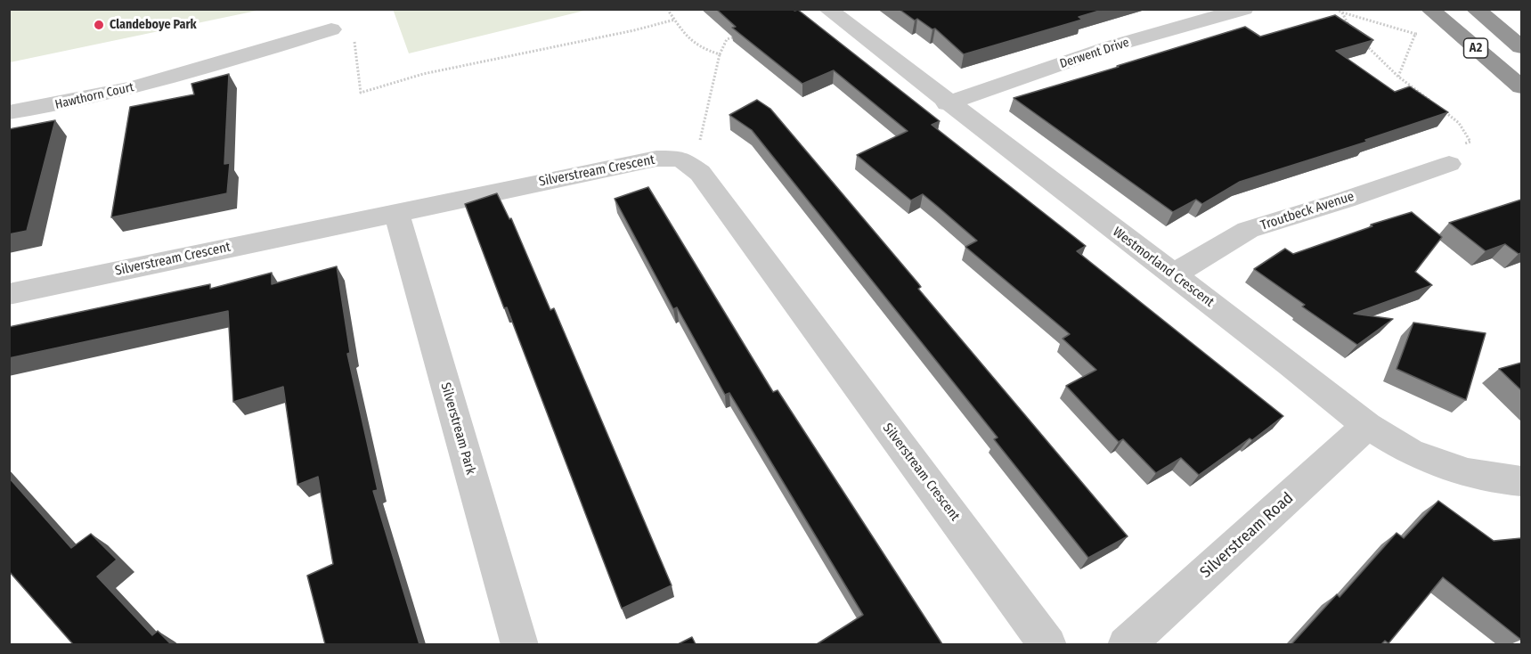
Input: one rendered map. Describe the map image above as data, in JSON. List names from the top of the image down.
{
  "streets": {
    "highway": ["A2"],
    "street": [
      "Derwent Drive",
      "Hawthorn Court",
      "Silverstream Crescent",
      "Troutbeck Avenue",
      "Westmorland Crescent",
      "Silverstream Park",
      "Silverstream Road"
    ]
  },
  "crossings": [
    ["Derwent Drive", "Westmorland Crescent"],
    ["Silverstream Crescent", "Silverstream Park"],
    ["Troutbeck Avenue", "Westmorland Crescent"],
    ["Westmorland Crescent", "Silverstream Road"]
  ],
  "places": ["Clandeboye Park"]
}
